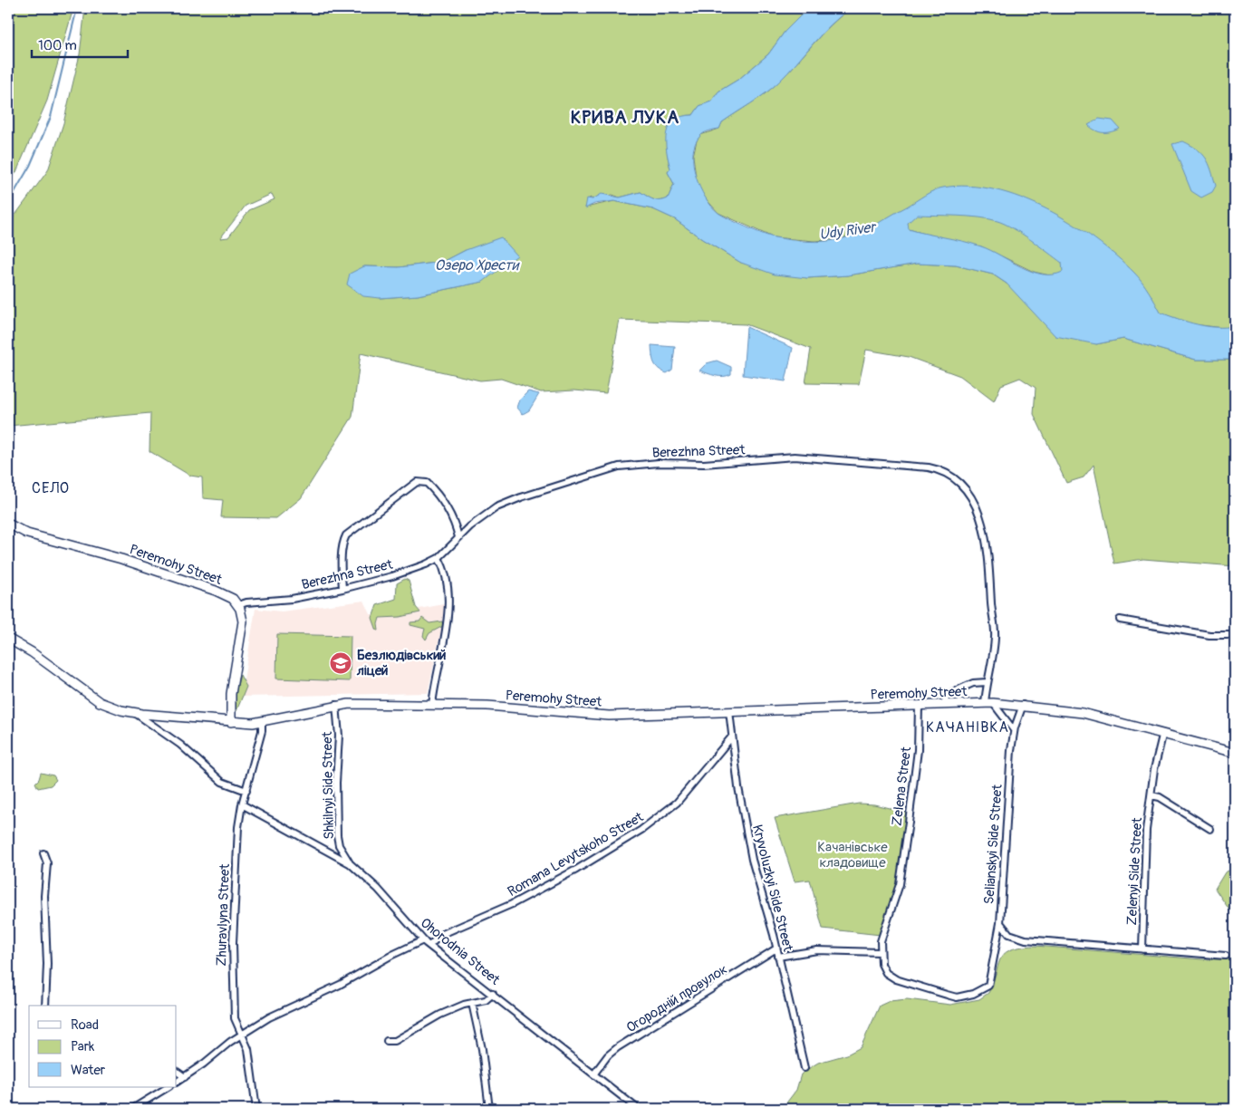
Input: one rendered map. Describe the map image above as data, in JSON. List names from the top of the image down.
{
  "streets": {
    "street": [
      "Berezhna Street",
      "Peremohy Street",
      "Shkilnyi Side Street",
      "Zelena Street",
      "Selianskyi Side Street",
      "Romana Levytskoho Street",
      "Zelenyi Side Street",
      "Kryvoluzkyi Side Street",
      "Zhuravlyna Street",
      "Ohorodnia Street",
      "Огородній провулок"
    ]
  },
  "crossings": [
    ["Berezhna Street", "Peremohy Street"],
    ["Peremohy Street", "Shkilnyi Side Street"],
    ["Peremohy Street", "Zelena Street"],
    ["Peremohy Street", "Selianskyi Side Street"],
    ["Peremohy Street", "Zelenyi Side Street"],
    ["Peremohy Street", "Kryvoluzkyi Side Street"],
    ["Peremohy Street", "Zhuravlyna Street"],
    ["Shkilnyi Side Street", "Ohorodnia Street"],
    ["Zelena Street", "Selianskyi Side Street"],
    ["Romana Levytskoho Street", "Kryvoluzkyi Side Street"],
    ["Romana Levytskoho Street", "Ohorodnia Street"],
    ["Kryvoluzkyi Side Street", "Огородній провулок"],
    ["Zhuravlyna Street", "Ohorodnia Street"],
    ["Ohorodnia Street", "Огородній провулок"]
  ],
  "districts": ["КРИВА ЛУКА", "СЕЛО", "КАЧАНІВКА"],
  "water": ["Udy River", "Озеро Хрести"],
  "parks": ["Качанівське кладовище"],
  "places": {
    "school or university": ["Безлюдівський ліцей"]
  },
  "legend": ["Road", "Park", "Water"],
  "scale_bar": "100 m"
}
